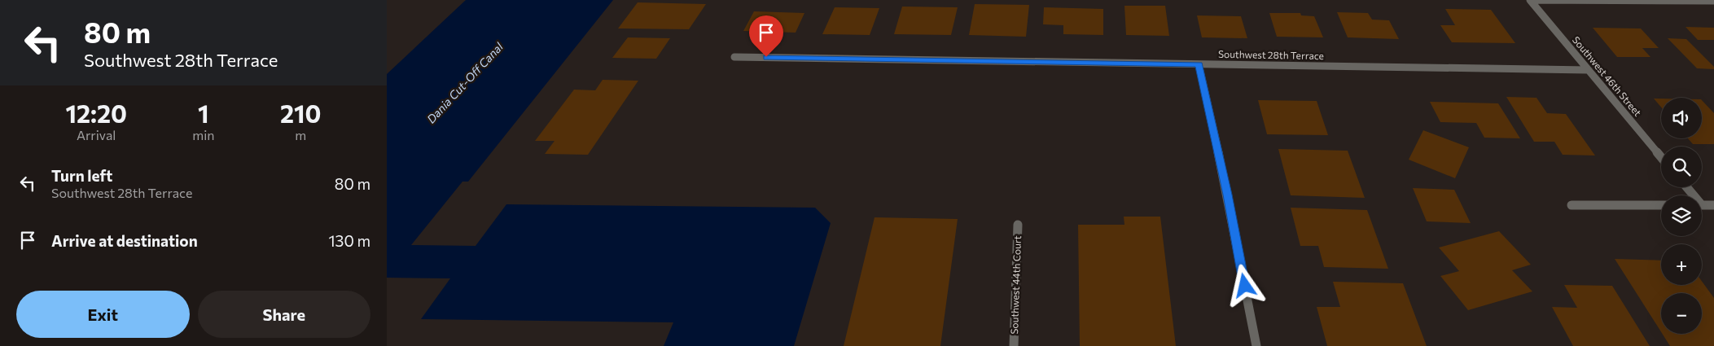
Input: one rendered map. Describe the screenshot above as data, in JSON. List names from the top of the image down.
{
  "streets": {
    "street": ["Southwest 28th Terrace", "Southwest 46th Street", "Southwest 44th Court"]
  },
  "crossings": [
    ["Southwest 28th Terrace", "Southwest 46th Street"]
  ],
  "water": ["Dania Cut-Off Canal"],
  "page": {
    "turn": ["80 m", "Southwest 28th Terrace"],
    "eta": [
      "12:20",
      "Arrival",
      "1",
      "min",
      "210",
      "m"
    ],
    "map_buttons": ["+", "−"],
    "list": [
      {
        "name": "Turn left",
        "note": "Southwest 28th Terrace",
        "value": "80 m"
      },
      {
        "name": "Arrive at destination",
        "value": "130 m"
      }
    ],
    "buttons": ["Exit", "Share"]
  }
}
